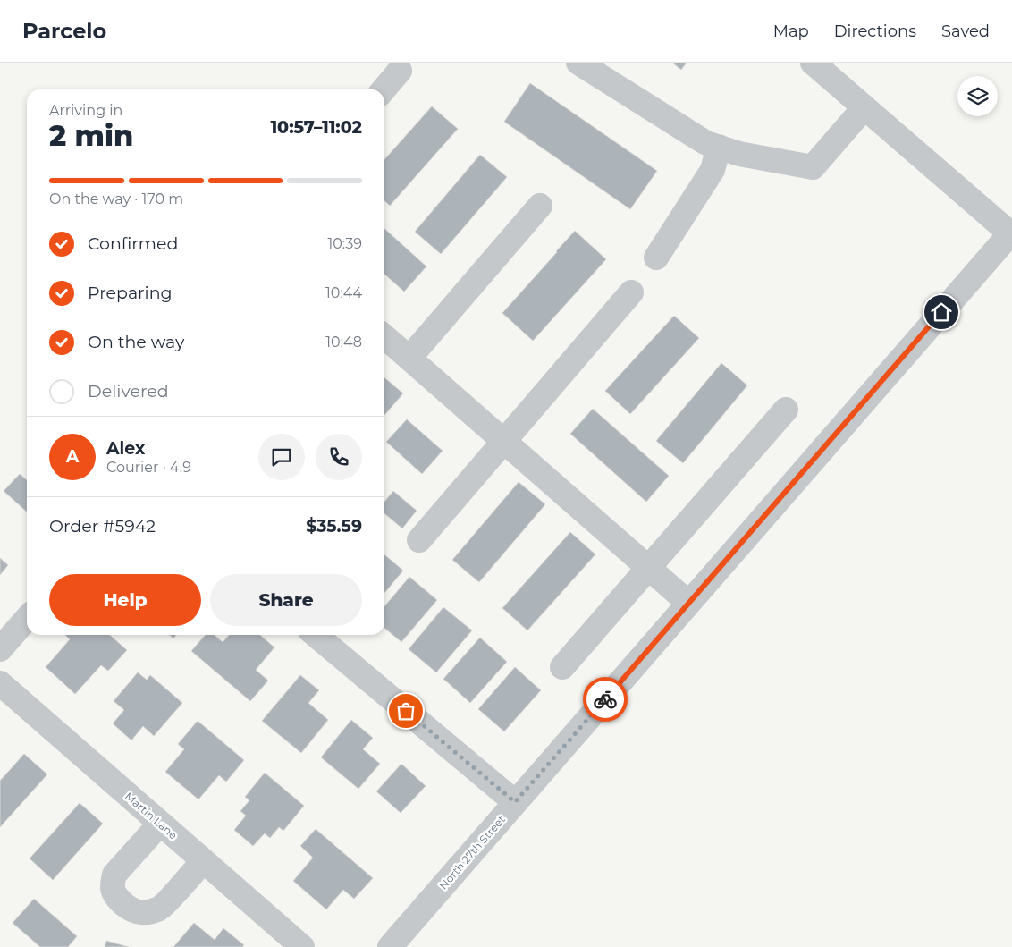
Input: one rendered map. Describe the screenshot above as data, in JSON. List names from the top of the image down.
{
  "streets": {
    "street": ["Martin Lane", "North 27th Street"]
  },
  "page": {
    "header": "Parcelo",
    "nav": ["Map", "Directions", "Saved"],
    "heading": ["2 min", "Arriving in", "10:57–11:02"],
    "panel": [
      "Alex",
      "Courier · 4.9",
      "Order #5942",
      "$35.59"
    ],
    "bar": "On the way · 170 m",
    "list": [
      ["Confirmed", "10:39"],
      ["Preparing", "10:44"],
      ["On the way", "10:48"],
      "Delivered"
    ],
    "round": "A",
    "buttons": ["Help", "Share"]
  }
}
